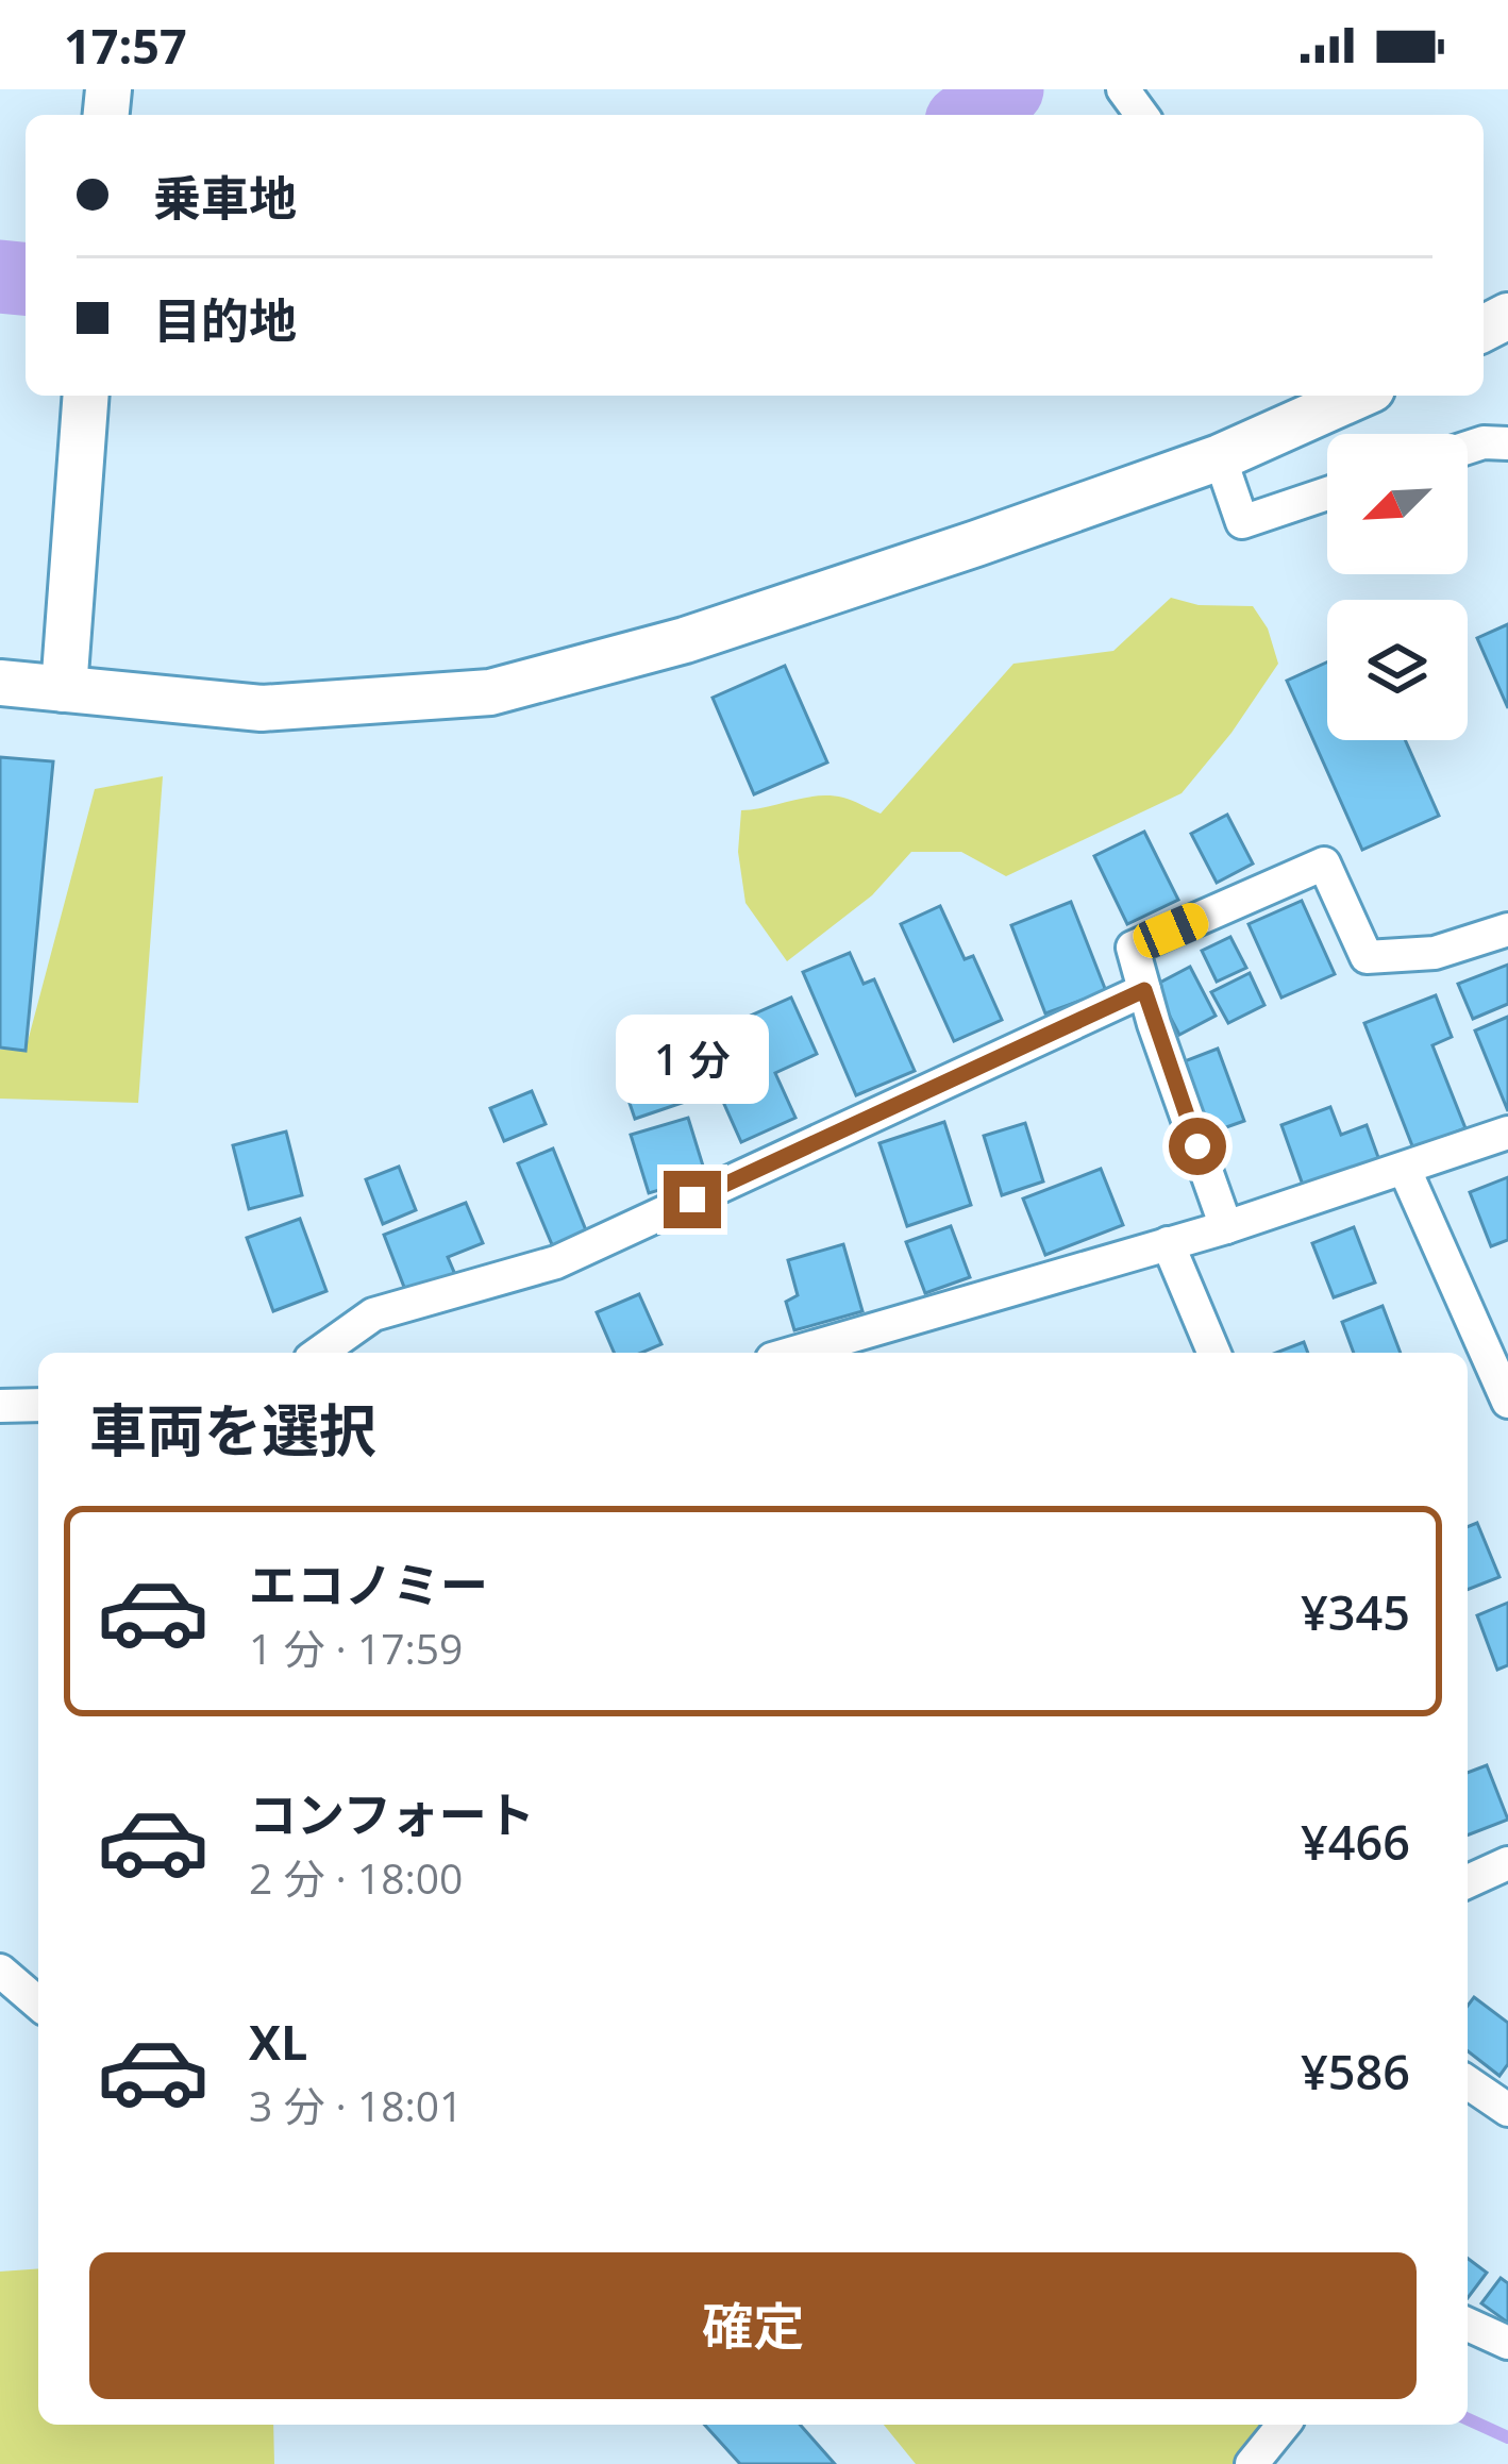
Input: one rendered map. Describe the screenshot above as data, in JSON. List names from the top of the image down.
{
  "north": "bottom left",
  "page": {
    "status": "17:57",
    "banner": ["乗車地", "目的地"],
    "bubble": "1 分",
    "heading": "車両を選択",
    "list": [
      {
        "name": "エコノミー",
        "note": "1 分 · 17:59",
        "value": "¥345"
      },
      {
        "name": "コンフォート",
        "note": "2 分 · 18:00",
        "value": "¥466"
      },
      {
        "name": "XL",
        "note": "3 分 · 18:01",
        "value": "¥586"
      }
    ],
    "buttons": "確定"
  }
}
